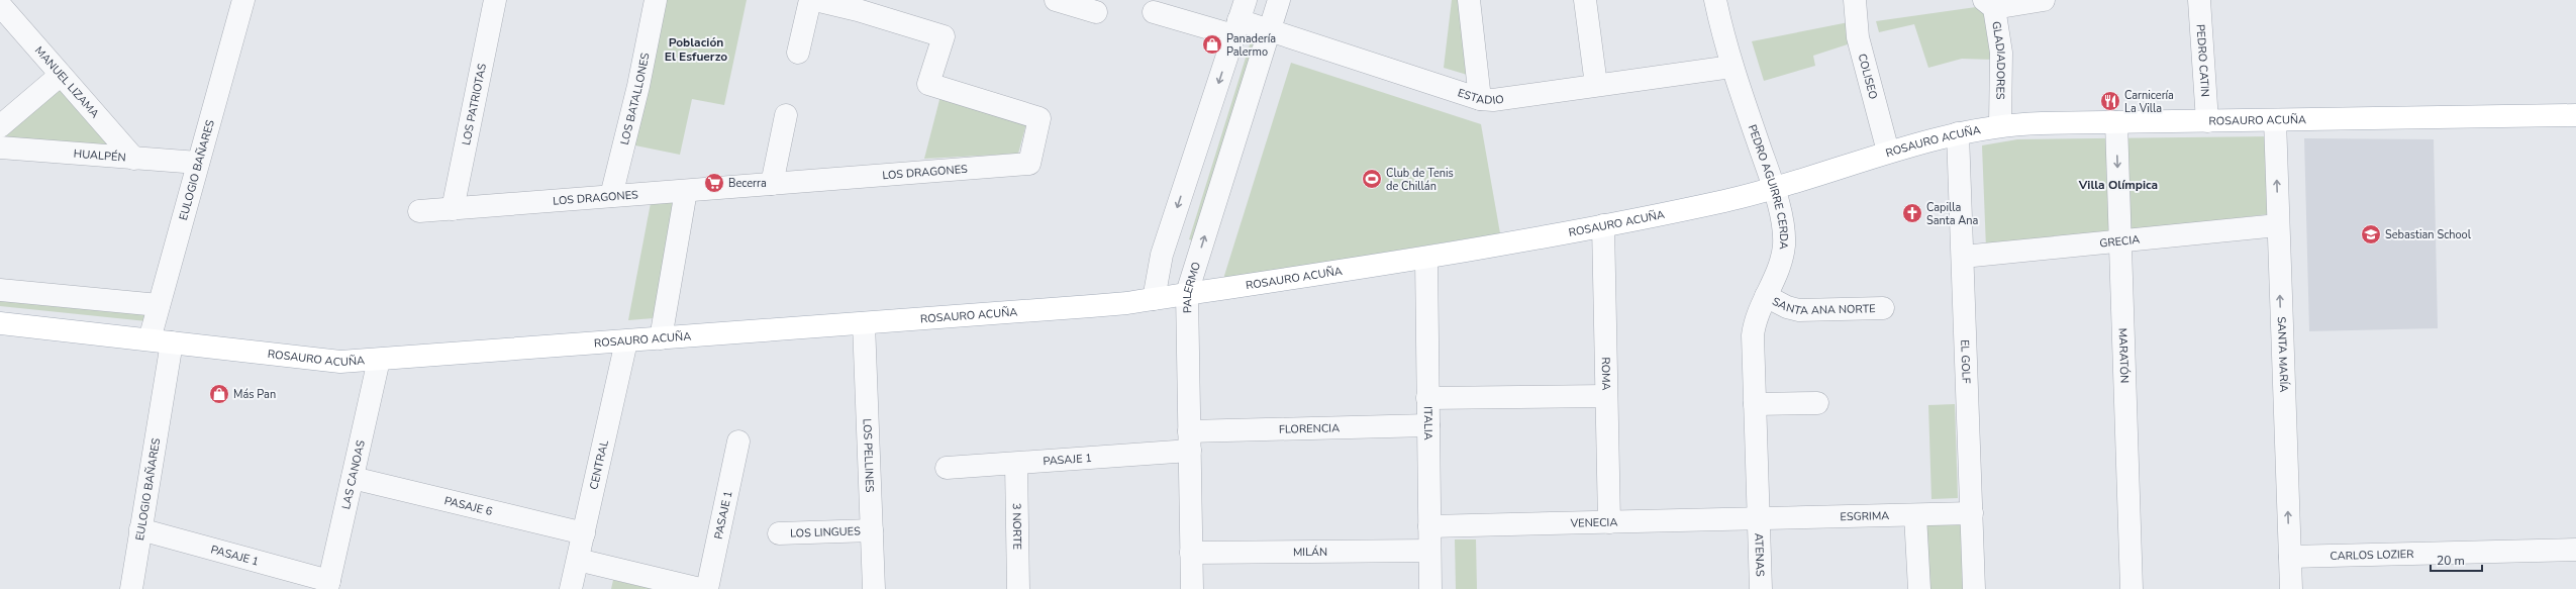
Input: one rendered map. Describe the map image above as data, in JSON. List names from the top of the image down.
{
  "streets": {
    "main road": ["ROSAURO ACUÑA"],
    "street": [
      "GLADIADORES",
      "PEDRO CATIN",
      "COLISEO",
      "MANUEL LIZAMA",
      "ESTADIO",
      "LOS BATALLONES",
      "LOS PATRIOTAS",
      "HUALPÉN",
      "EULOGIO BAÑARES",
      "LOS DRAGONES",
      "PEDRO AGUIRRE CERDA",
      "GRECIA",
      "PALERMO",
      "SANTA ANA NORTE",
      "SANTA MARÍA",
      "MARATÓN",
      "EL GOLF",
      "ROMA",
      "ITALIA",
      "FLORENCIA",
      "LOS PELLINES",
      "PASAJE 1",
      "CENTRAL",
      "LAS CANOAS",
      "PASAJE 6",
      "ESGRIMA",
      "VENECIA",
      "3 NORTE",
      "LOS LINGUES",
      "MILÁN",
      "ATENAS",
      "CARLOS LOZIER"
    ]
  },
  "crossings": [
    ["GLADIADORES", "ROSAURO ACUÑA"],
    ["PEDRO CATIN", "ROSAURO ACUÑA"],
    ["COLISEO", "ROSAURO ACUÑA"],
    ["MANUEL LIZAMA", "HUALPÉN"],
    ["ESTADIO", "PEDRO AGUIRRE CERDA"],
    ["ESTADIO", "PALERMO"],
    ["LOS BATALLONES", "LOS DRAGONES"],
    ["LOS PATRIOTAS", "LOS DRAGONES"],
    ["ROSAURO ACUÑA", "EULOGIO BAÑARES"],
    ["ROSAURO ACUÑA", "PEDRO AGUIRRE CERDA"],
    ["ROSAURO ACUÑA", "PALERMO"],
    ["ROSAURO ACUÑA", "SANTA MARÍA"],
    ["ROSAURO ACUÑA", "MARATÓN"],
    ["ROSAURO ACUÑA", "EL GOLF"],
    ["ROSAURO ACUÑA", "ROMA"],
    ["ROSAURO ACUÑA", "ITALIA"],
    ["ROSAURO ACUÑA", "LOS PELLINES"],
    ["ROSAURO ACUÑA", "CENTRAL"],
    ["ROSAURO ACUÑA", "LAS CANOAS"],
    ["HUALPÉN", "EULOGIO BAÑARES"],
    ["EULOGIO BAÑARES", "PASAJE 1"],
    ["PEDRO AGUIRRE CERDA", "SANTA ANA NORTE"],
    ["PEDRO AGUIRRE CERDA", "ESGRIMA"],
    ["PEDRO AGUIRRE CERDA", "VENECIA"],
    ["PEDRO AGUIRRE CERDA", "ATENAS"],
    ["GRECIA", "SANTA MARÍA"],
    ["GRECIA", "MARATÓN"],
    ["GRECIA", "EL GOLF"],
    ["PALERMO", "FLORENCIA"],
    ["PALERMO", "PASAJE 1"],
    ["PALERMO", "MILÁN"],
    ["SANTA MARÍA", "CARLOS LOZIER"],
    ["EL GOLF", "ESGRIMA"],
    ["ROMA", "VENECIA"],
    ["ITALIA", "FLORENCIA"],
    ["ITALIA", "VENECIA"],
    ["ITALIA", "MILÁN"],
    ["FLORENCIA", "PASAJE 1"],
    ["LOS PELLINES", "LOS LINGUES"],
    ["PASAJE 1", "LAS CANOAS"],
    ["PASAJE 1", "3 NORTE"],
    ["CENTRAL", "PASAJE 6"],
    ["LAS CANOAS", "PASAJE 6"],
    ["ESGRIMA", "VENECIA"],
    ["ESGRIMA", "ATENAS"],
    ["VENECIA", "ATENAS"]
  ],
  "one_way": ["SANTA MARÍA"],
  "districts": ["Población El Esfuerzo", "Villa Olímpica"],
  "places": {
    "shop": ["Panadería Palermo", "Más Pan"],
    "restaurant": ["Carnicería La Villa"],
    "sports": ["Club de Tenis de Chillán"],
    "supermarket": ["Becerra"],
    "church": ["Capilla Santa Ana"],
    "school or university": ["Sebastian School"]
  },
  "scale_bar": "20 m"
}
